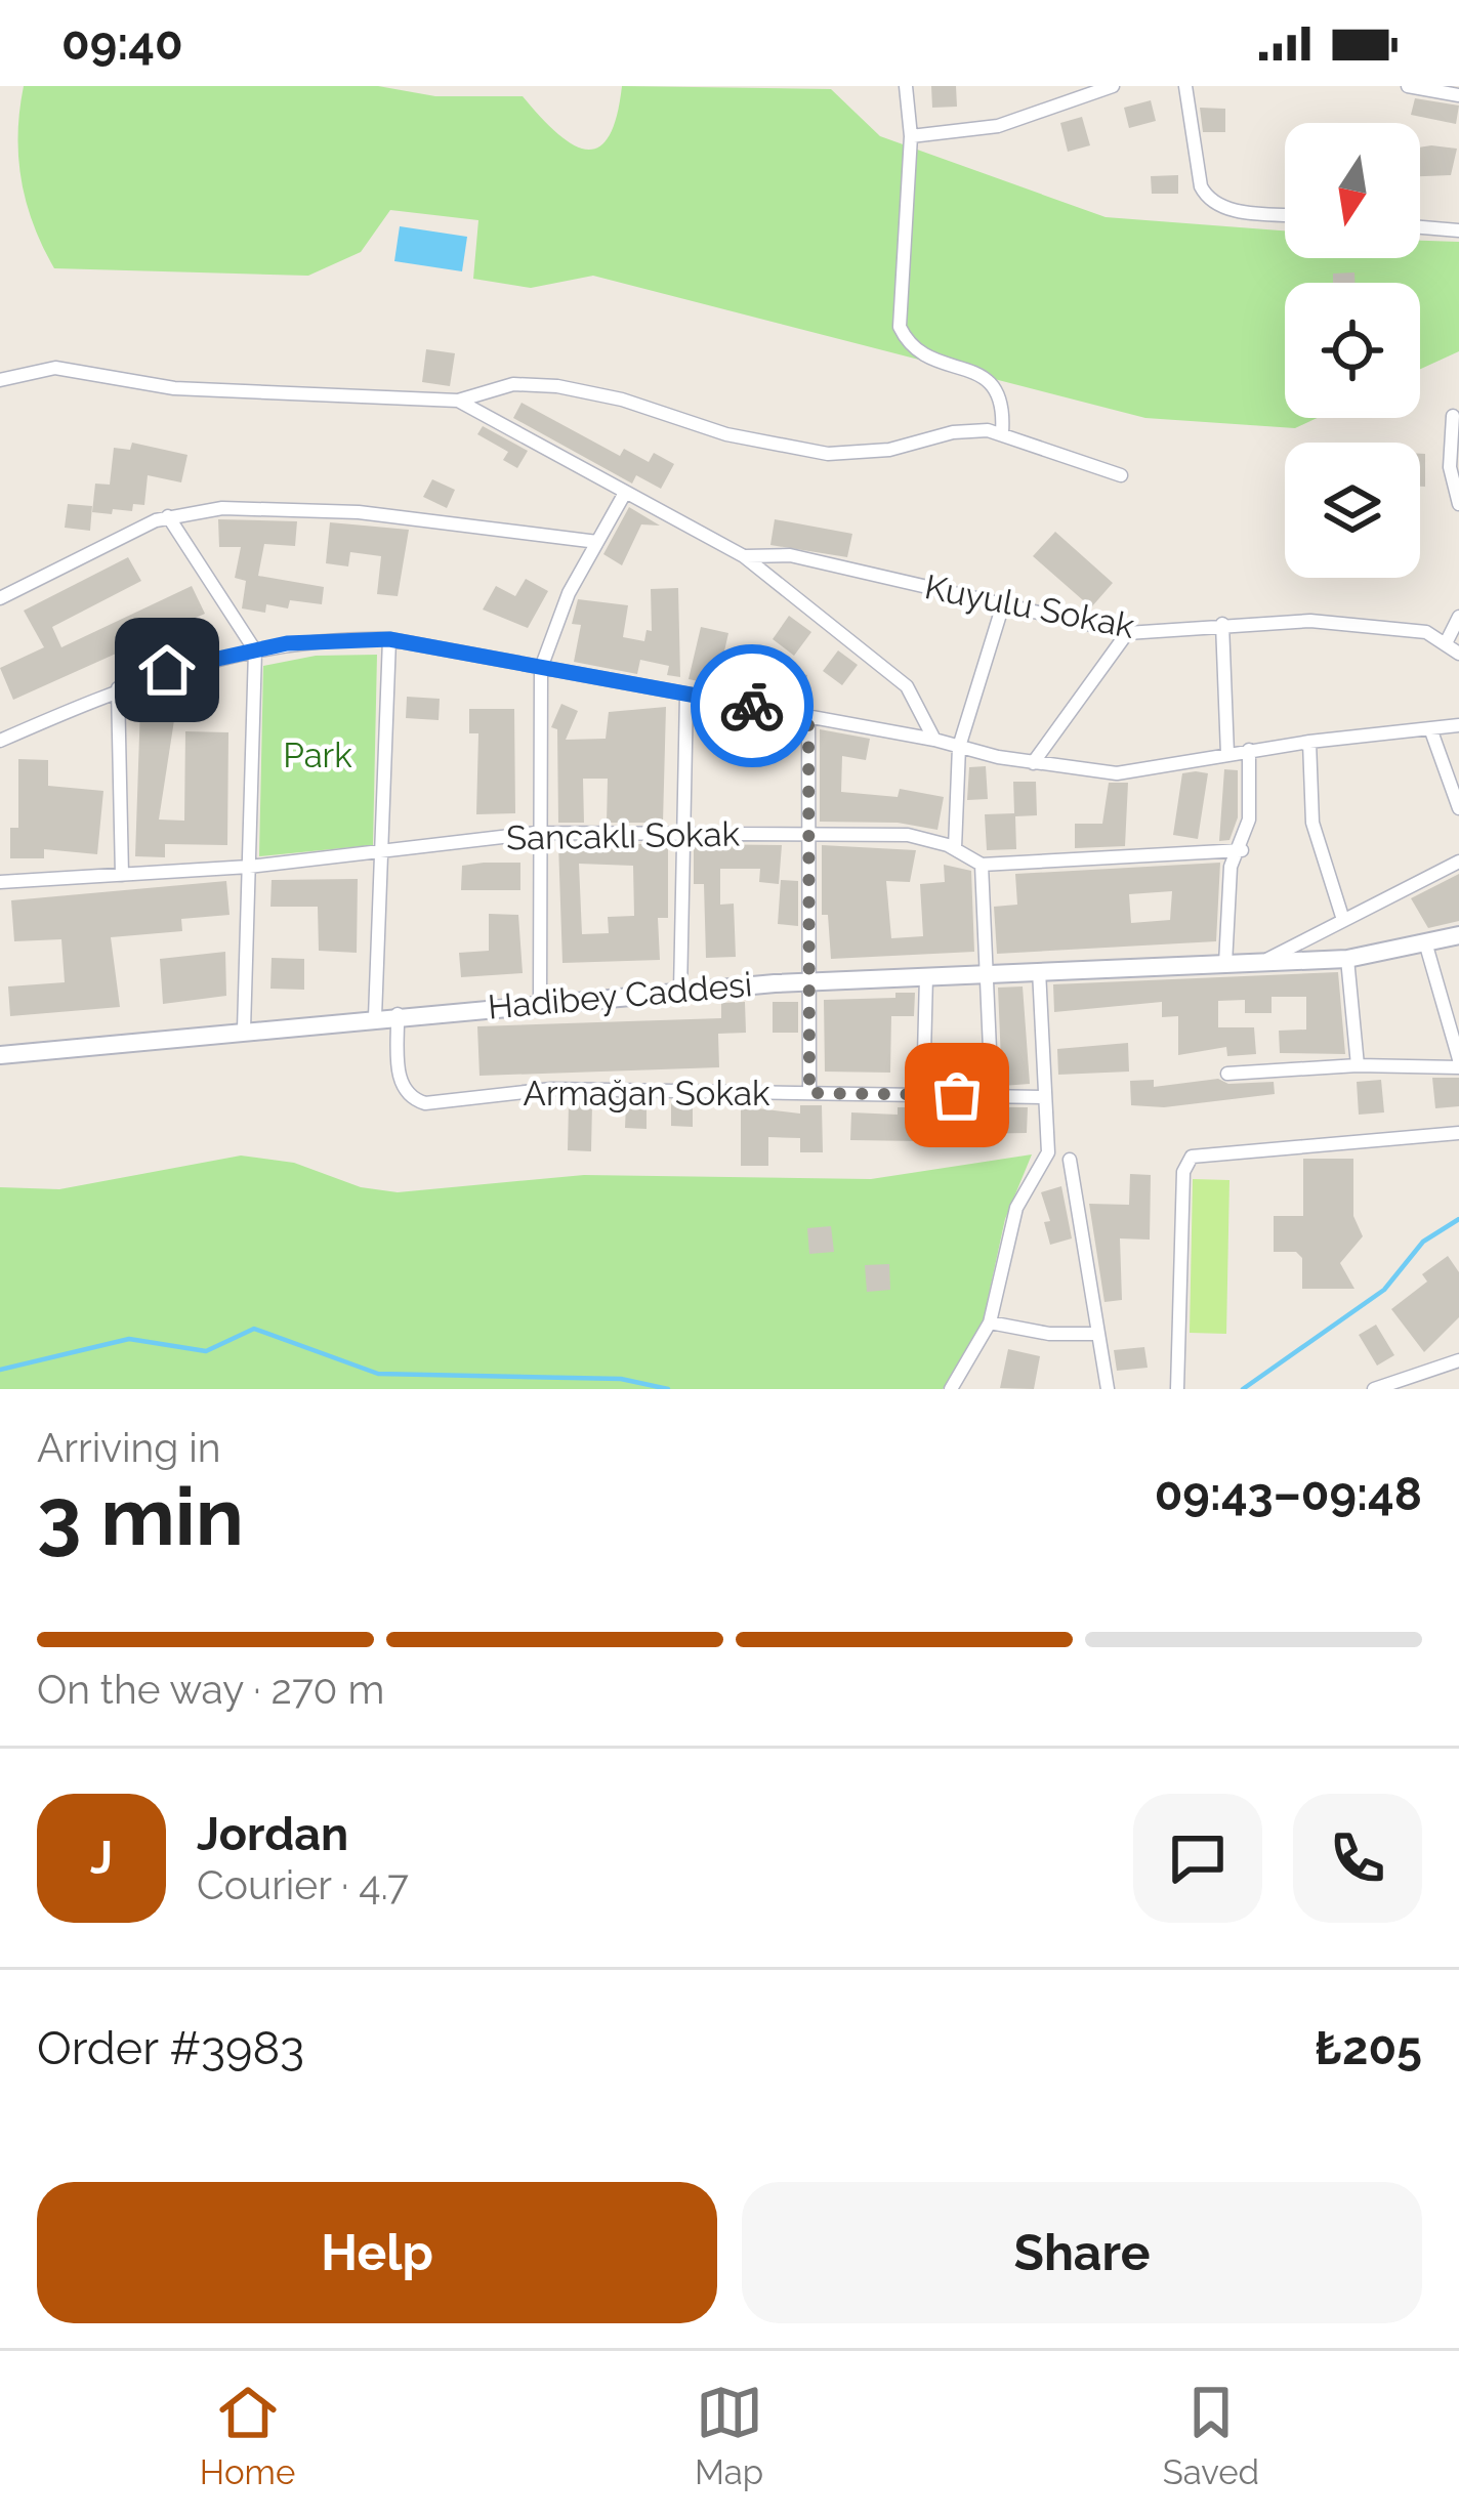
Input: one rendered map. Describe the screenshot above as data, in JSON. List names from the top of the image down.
{
  "streets": {
    "main road": ["Hadibey Caddesi"],
    "street": ["Kuyulu Sokak", "Sancaklı Sokak", "Armağan Sokak"]
  },
  "crossings": [
    ["Hadibey Caddesi", "Armağan Sokak"]
  ],
  "parks": ["Park"],
  "north": "bottom",
  "page": {
    "status": "09:40",
    "heading": ["3 min", "Arriving in", "09:43–09:48"],
    "panel": [
      "Jordan",
      "Courier · 4.7",
      "Order #3983",
      "₺205"
    ],
    "bar": "On the way · 270 m",
    "round": "J",
    "buttons": ["Help", "Share"],
    "tabs": ["Home", "Map", "Saved"]
  }
}
